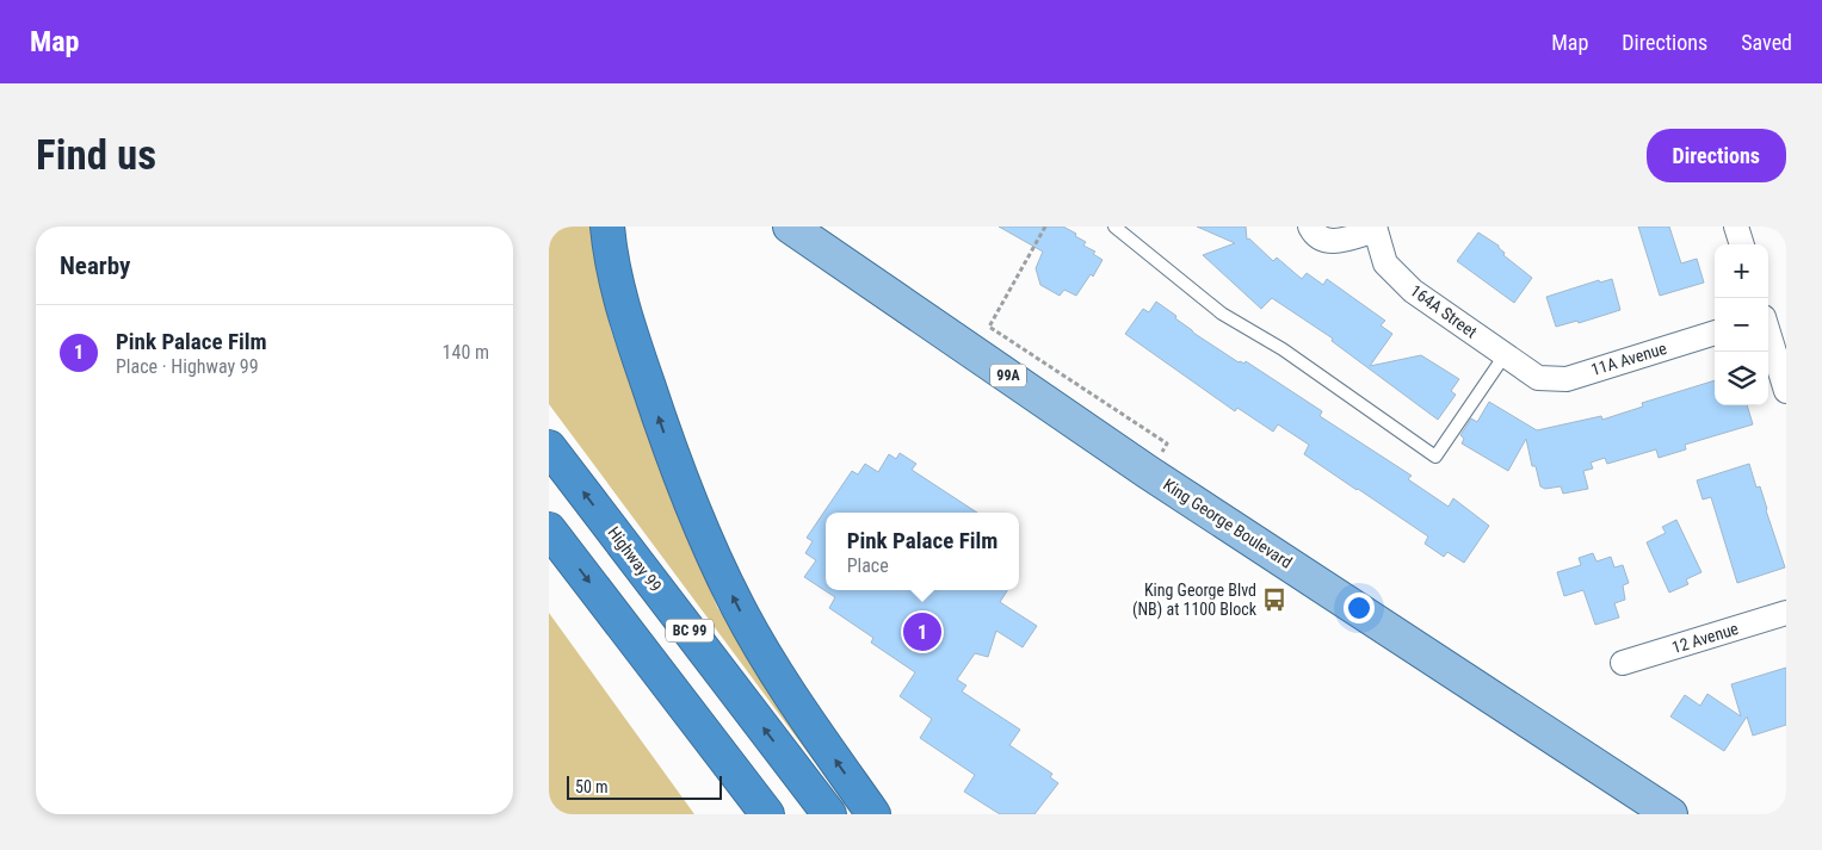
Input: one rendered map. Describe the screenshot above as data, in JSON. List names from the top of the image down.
{
  "streets": {
    "highway": ["Highway 99", "BC 99"],
    "main road": ["99A", "King George Boulevard"],
    "street": ["164A Street", "11A Avenue", "12 Avenue"]
  },
  "crossings": [
    ["164A Street", "11A Avenue"]
  ],
  "places": {
    "bus stop": ["King George Blvd (NB) at 1100 Block"]
  },
  "scale_bar": "50 m",
  "page": {
    "header": "Map",
    "nav": ["Map", "Directions", "Saved"],
    "buttons": "Directions",
    "title": "Find us",
    "heading": "Nearby",
    "map_buttons": ["+", "−"],
    "list": [
      {
        "mark": "1",
        "name": "Pink Palace Film",
        "note": "Place · Highway 99",
        "value": "140 m"
      }
    ],
    "popup": ["Pink Palace Film", "Place"],
    "pins": "1",
    "scale": "50 m"
  }
}
